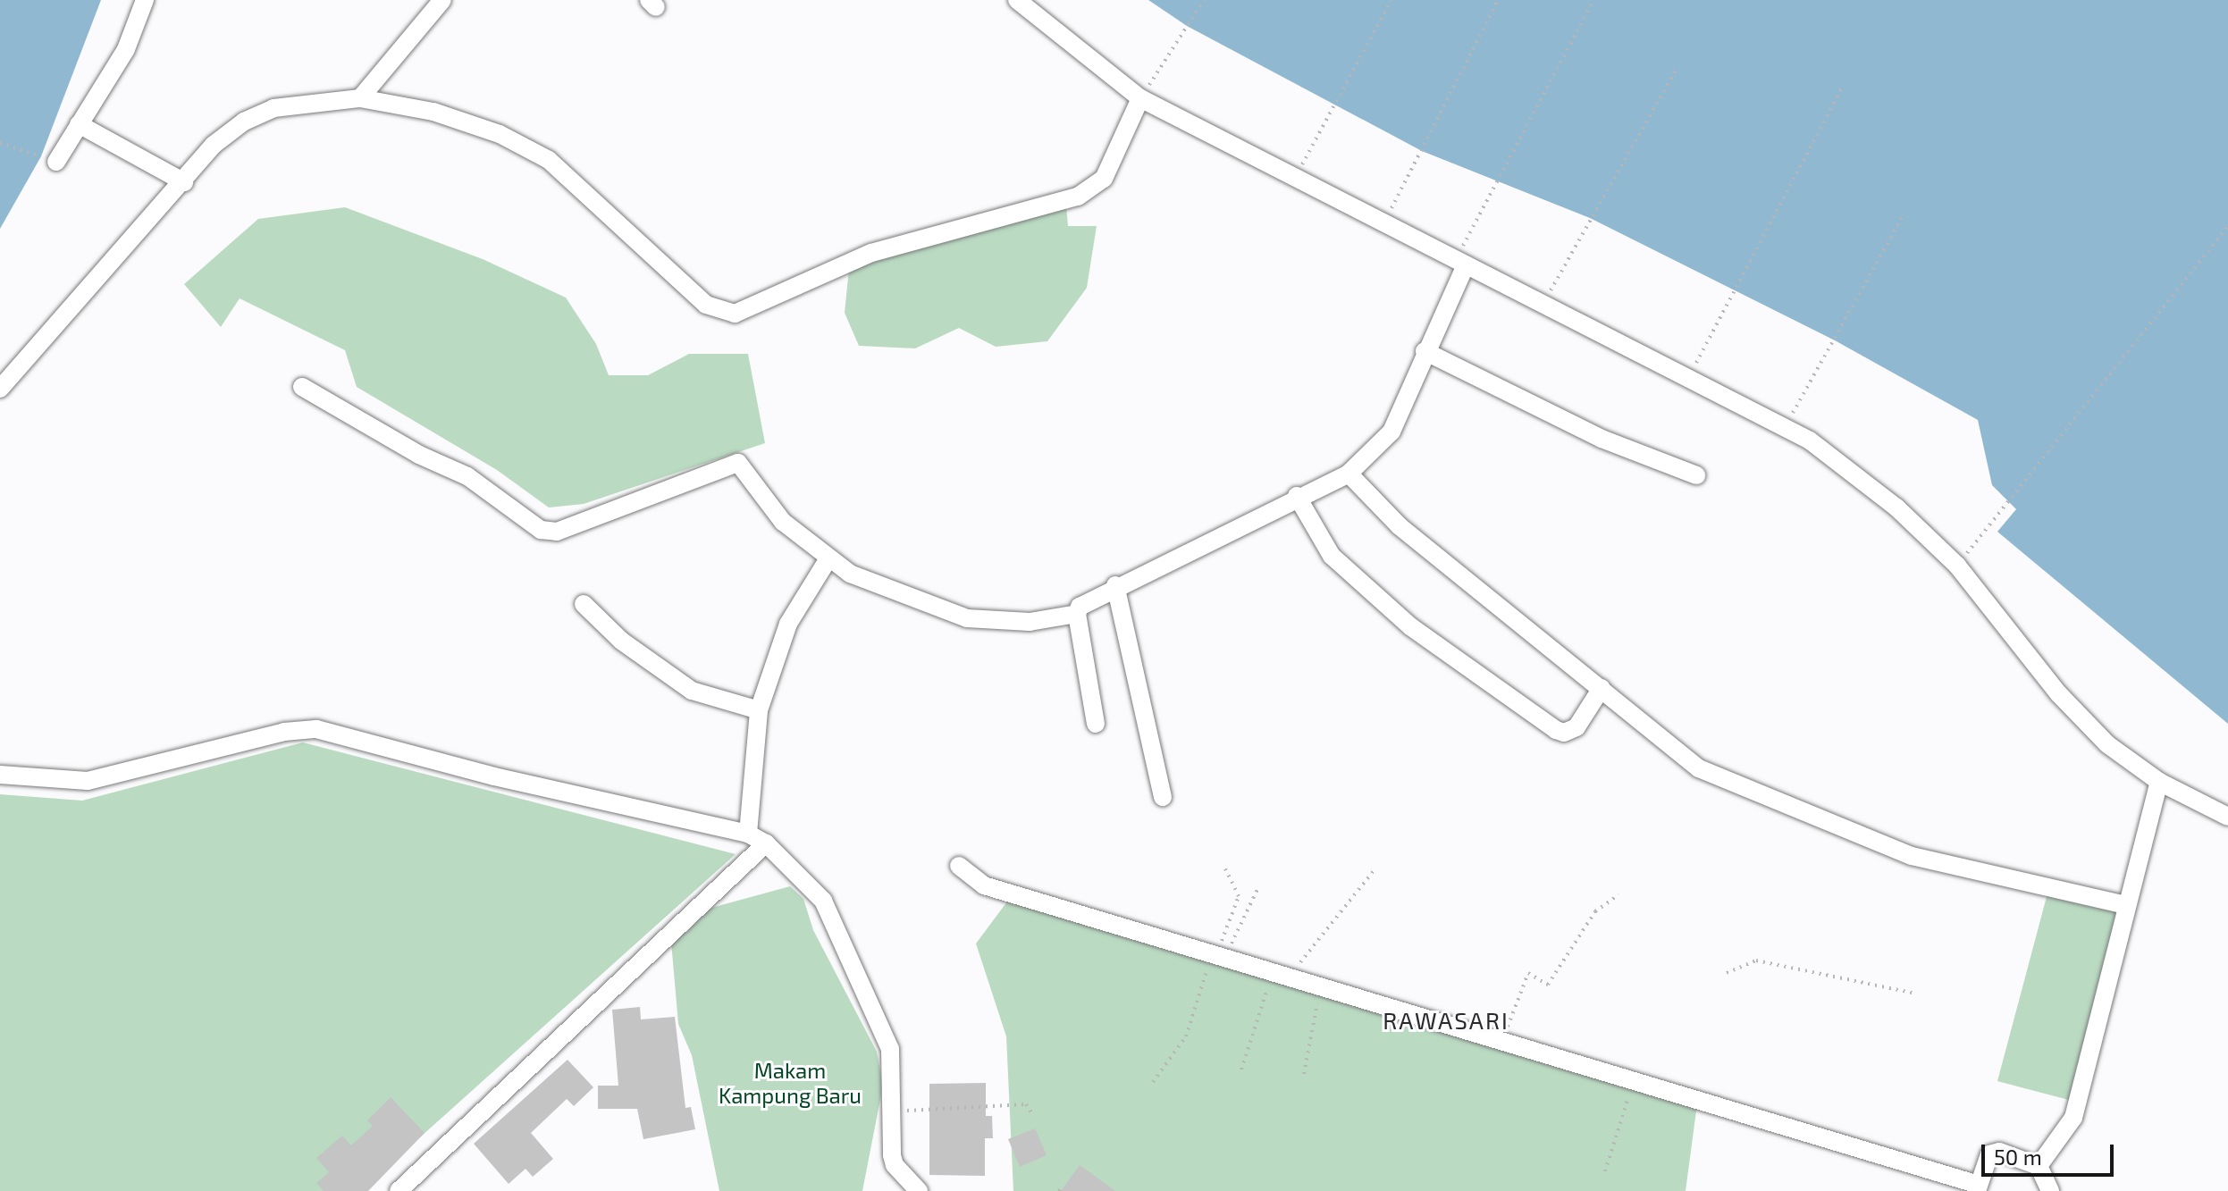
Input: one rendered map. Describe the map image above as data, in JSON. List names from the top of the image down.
{
  "districts": ["RAWASARI"],
  "parks": ["Makam Kampung Baru"],
  "scale_bar": "50 m"
}
